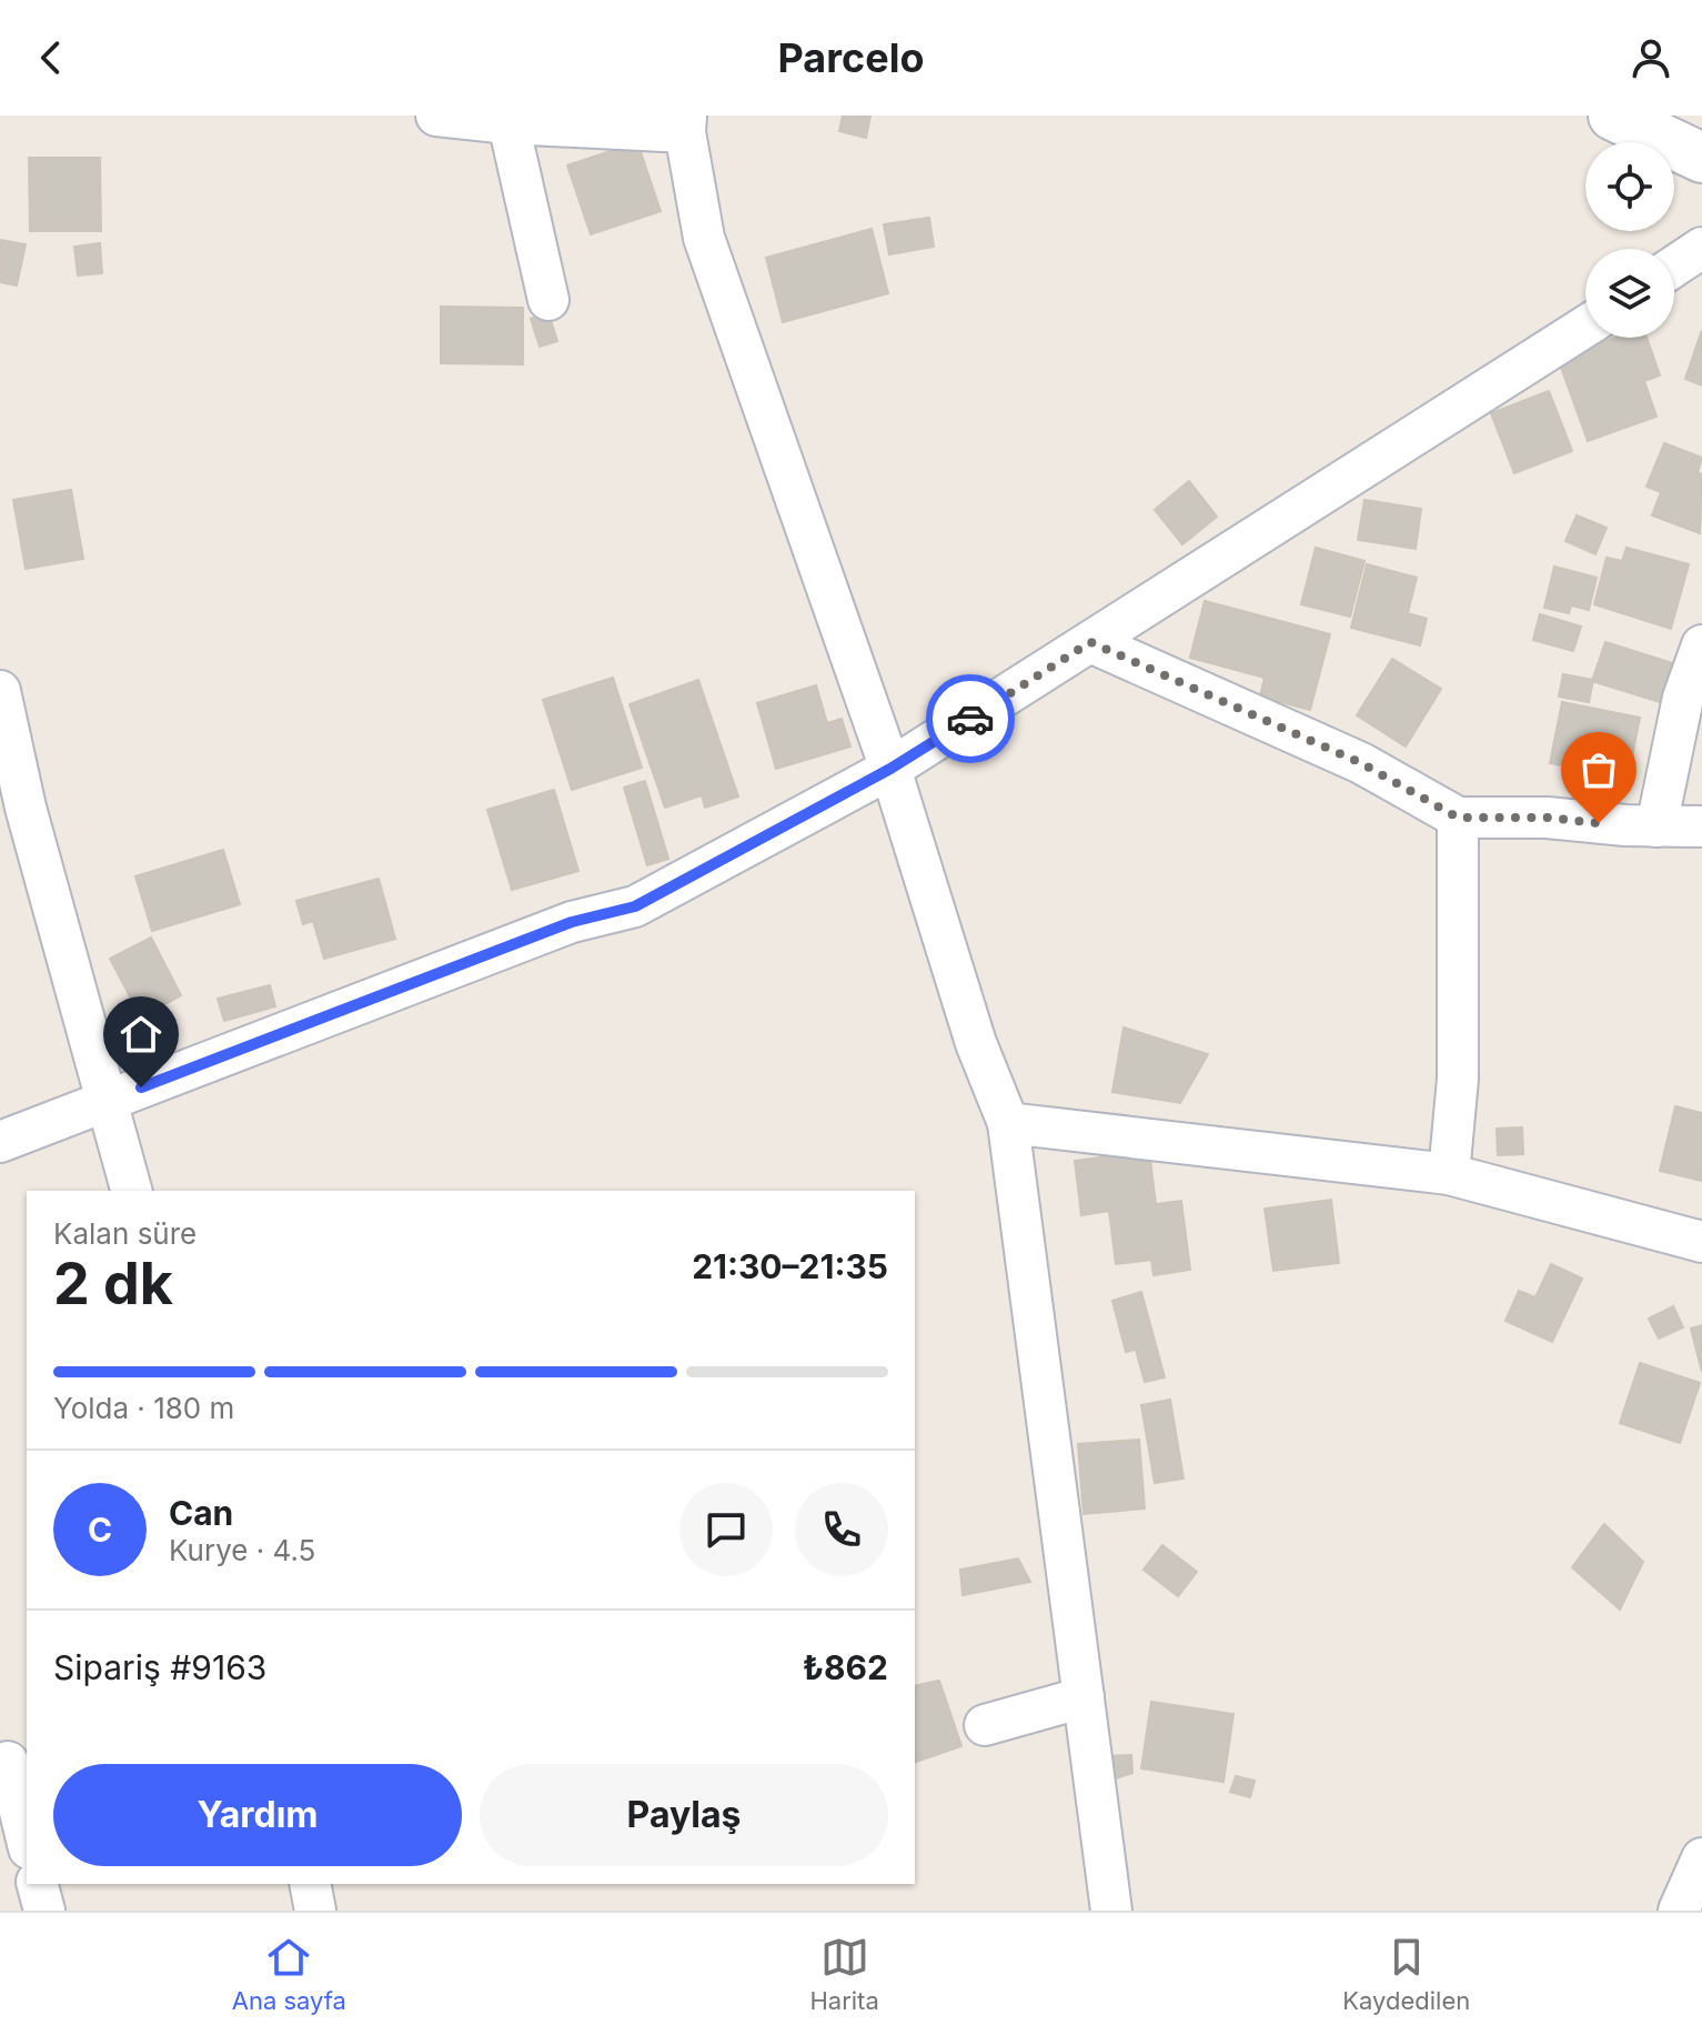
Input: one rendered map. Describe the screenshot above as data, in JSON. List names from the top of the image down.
{
  "page": {
    "header": "Parcelo",
    "heading": ["2 dk", "Kalan süre", "21:30–21:35"],
    "panel": [
      "Can",
      "Kurye · 4.5",
      "Sipariş #9163",
      "₺862"
    ],
    "bar": "Yolda · 180 m",
    "round": "C",
    "buttons": ["Yardım", "Paylaş"],
    "tabs": ["Ana sayfa", "Harita", "Kaydedilen"]
  }
}
